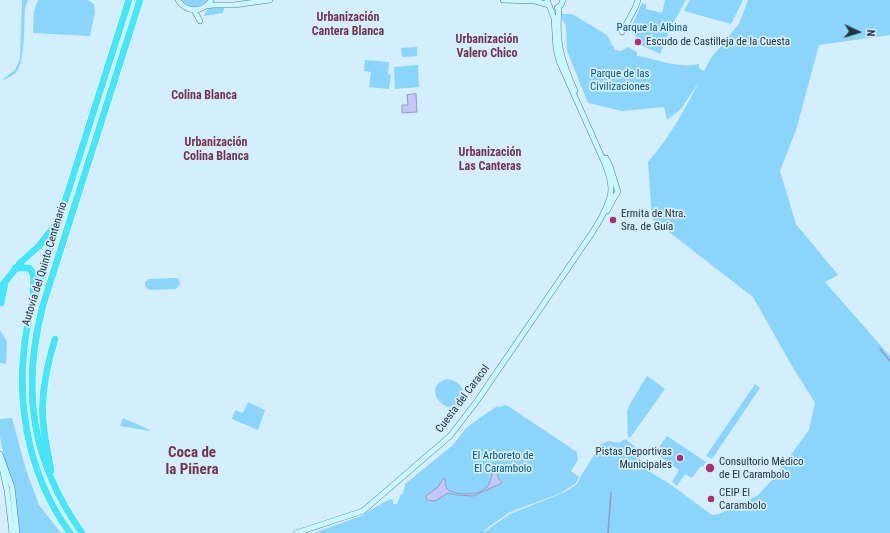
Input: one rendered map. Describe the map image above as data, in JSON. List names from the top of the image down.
{
  "streets": {
    "highway": ["Autovía del Quinto Centenario"],
    "main road": ["Cuesta del Caracol"]
  },
  "districts": [
    "Urbanización Cantera Blanca",
    "Urbanización Valero Chico",
    "Colina Blanca",
    "Urbanización Colina Blanca",
    "Urbanización Las Canteras",
    "Coca de la Piñera"
  ],
  "parks": ["Parque la Albina", "Parque de las Civilizaciones", "El Arboreto de El Carambolo"],
  "places": [
    "Escudo de Castilleja de la Cuesta",
    "Ermita de Ntra. Sra. de Guía",
    "Pistas Deportivas Municipales",
    "Consultorio Médico de El Carambolo",
    "CEIP El Carambolo"
  ],
  "north": "right"
}
